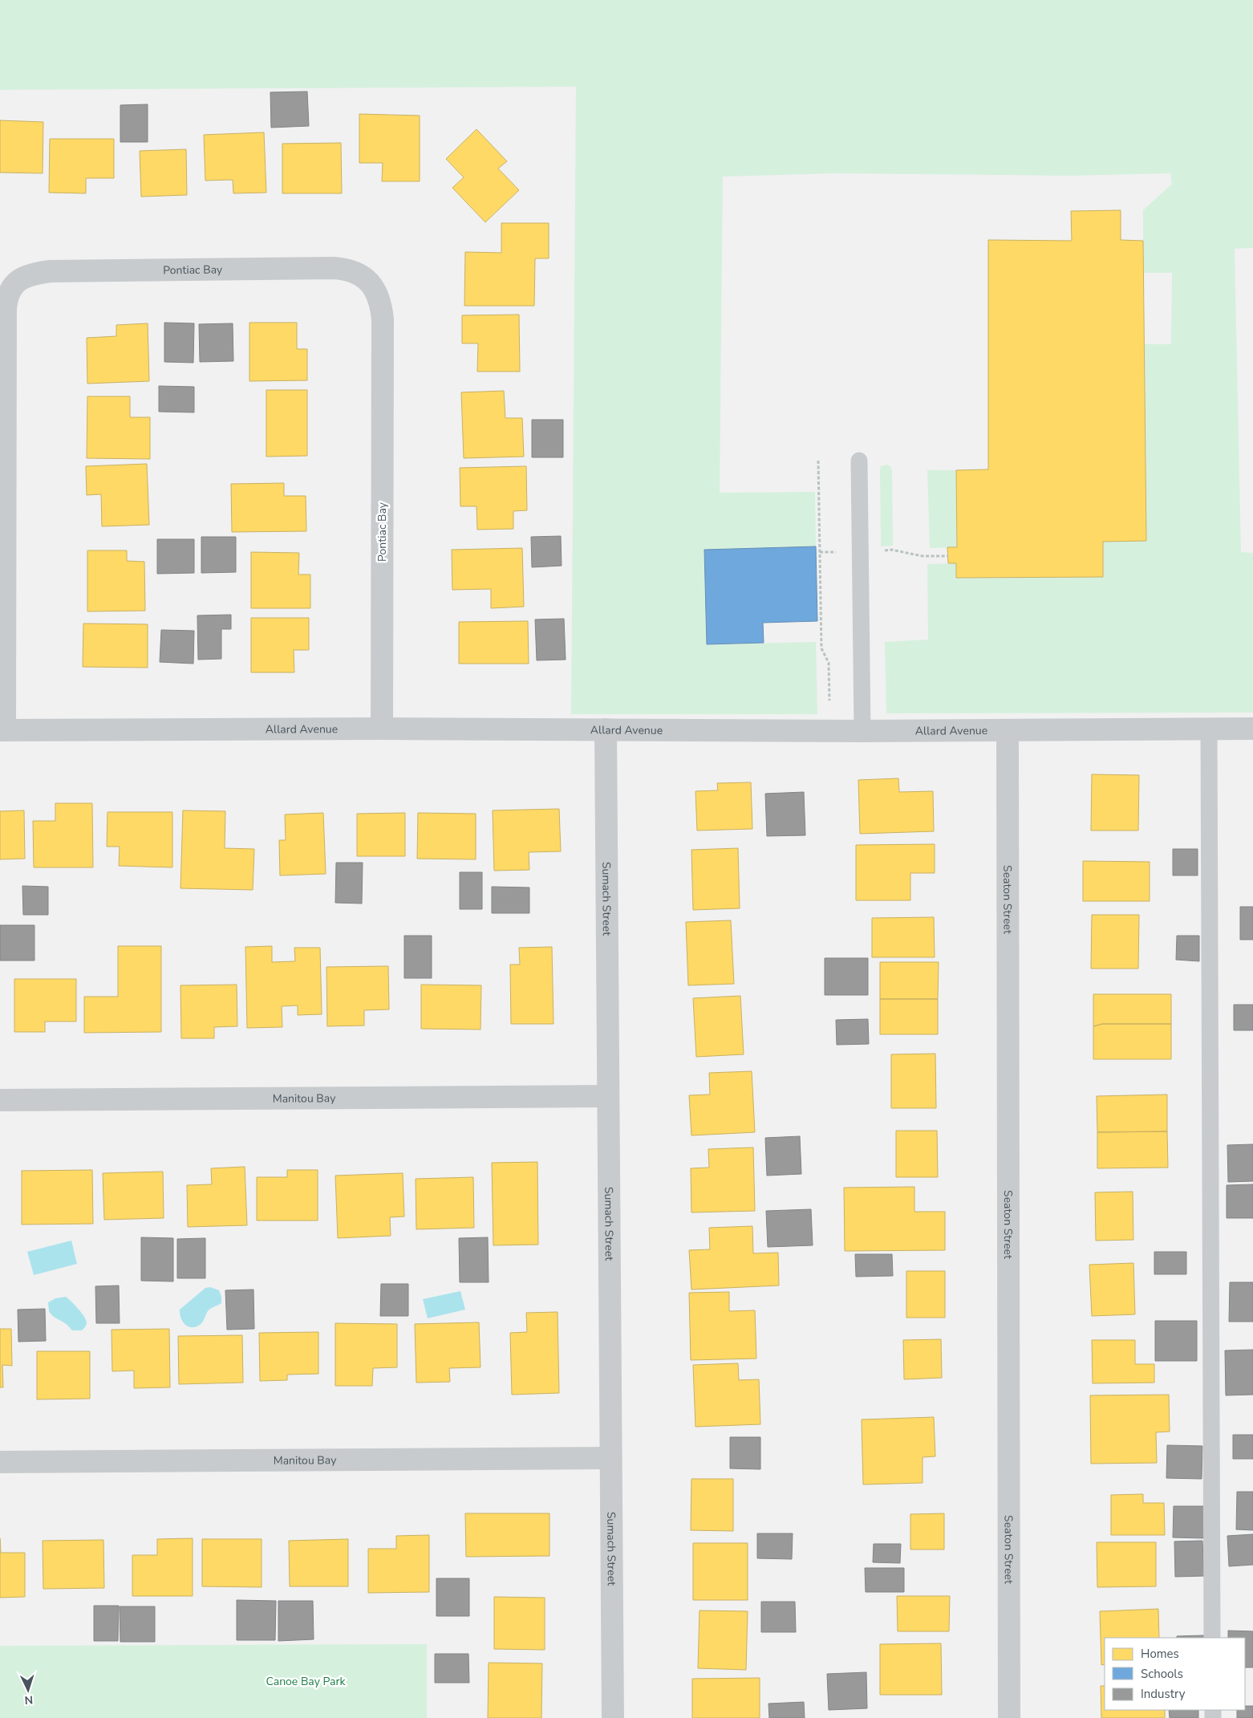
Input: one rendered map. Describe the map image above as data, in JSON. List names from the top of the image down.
{
  "streets": {
    "street": [
      "Pontiac Bay",
      "Allard Avenue",
      "Sumach Street",
      "Seaton Street",
      "Manitou Bay"
    ]
  },
  "crossings": [
    ["Pontiac Bay", "Allard Avenue"],
    ["Allard Avenue", "Sumach Street"],
    ["Allard Avenue", "Seaton Street"],
    ["Sumach Street", "Manitou Bay"]
  ],
  "parks": ["Canoe Bay Park"],
  "legend": ["Homes", "Schools", "Industry"],
  "north": "bottom"
}
